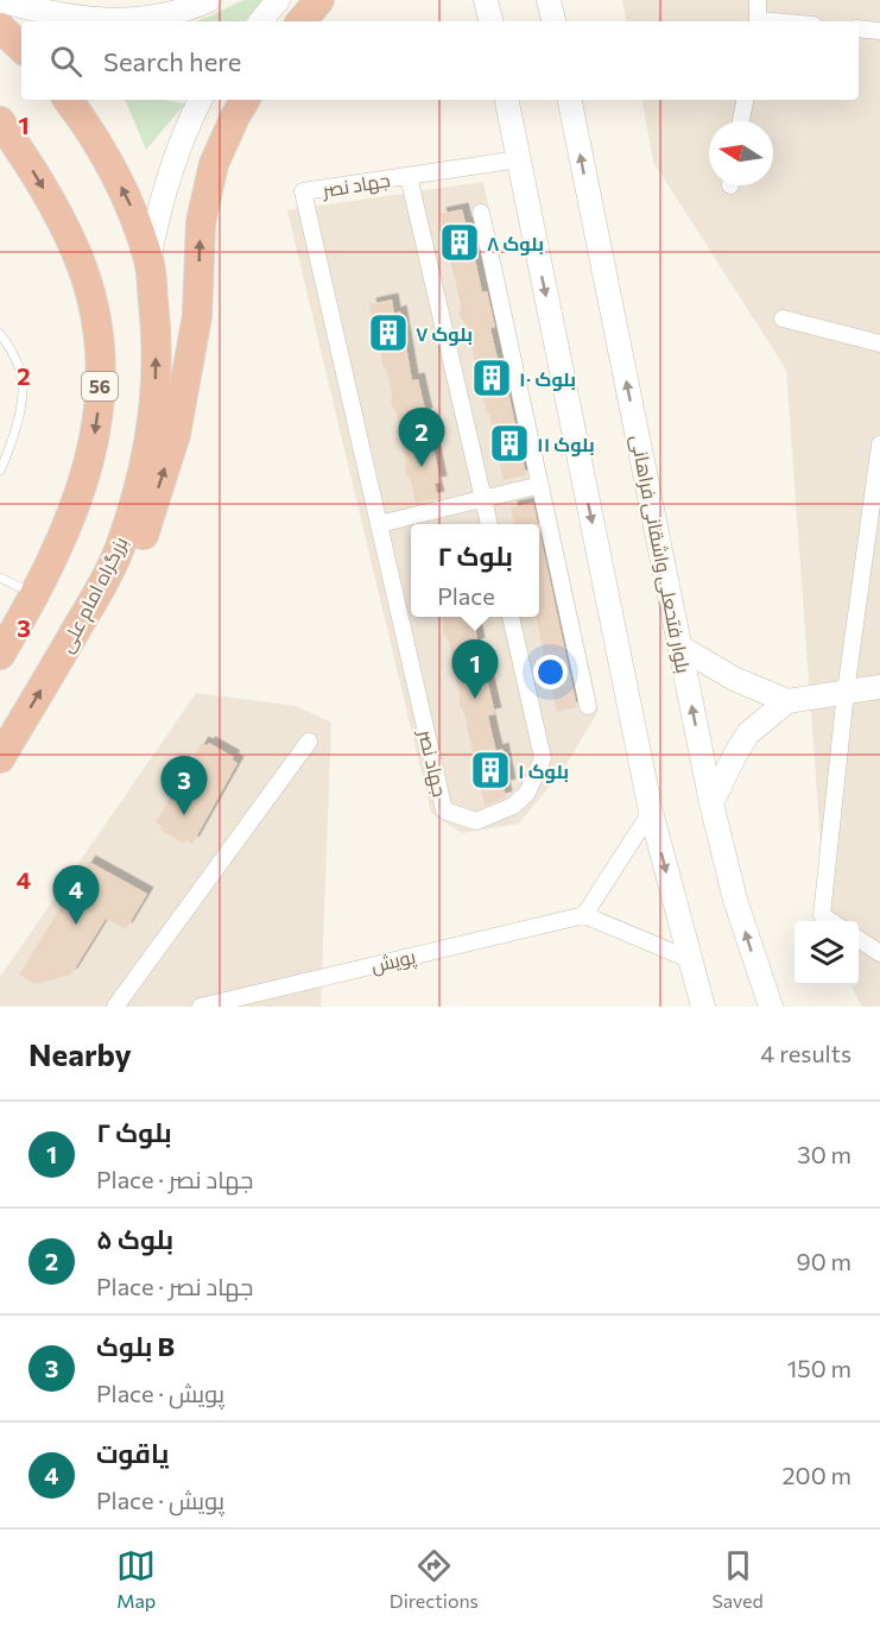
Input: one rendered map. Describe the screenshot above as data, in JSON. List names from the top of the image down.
{
  "streets": {
    "highway": ["56", "بزرگراه امام علی"],
    "main road": ["بلوار فتحعلی واشقانی فراهانی"],
    "street": ["جهاد نصر", "پویش"]
  },
  "places": {
    "building": [
      "بلوک ۸",
      "بلوک ۷",
      "بلوک ۱۰",
      "بلوک ۱۱",
      "بلوک ۱"
    ]
  },
  "north": "left",
  "page": {
    "search": "Search here",
    "pins": [
      "2",
      "1",
      "3",
      "4"
    ],
    "popup": ["بلوک ۲", "Place"],
    "heading": ["Nearby", "4 results"],
    "list": [
      {
        "mark": "1",
        "name": "بلوک ۲",
        "note": "Place · جهاد نصر",
        "value": "30 m"
      },
      {
        "mark": "2",
        "name": "بلوک ۵",
        "note": "Place · جهاد نصر",
        "value": "90 m"
      },
      {
        "mark": "3",
        "name": "بلوک B",
        "note": "Place · پویش",
        "value": "150 m"
      },
      {
        "mark": "4",
        "name": "یاقوت",
        "note": "Place · پویش",
        "value": "200 m"
      }
    ],
    "nav": ["Map", "Directions", "Saved"]
  },
  "grid": {
    "rows": [
      "1",
      "2",
      "3",
      "4"
    ]
  }
}
